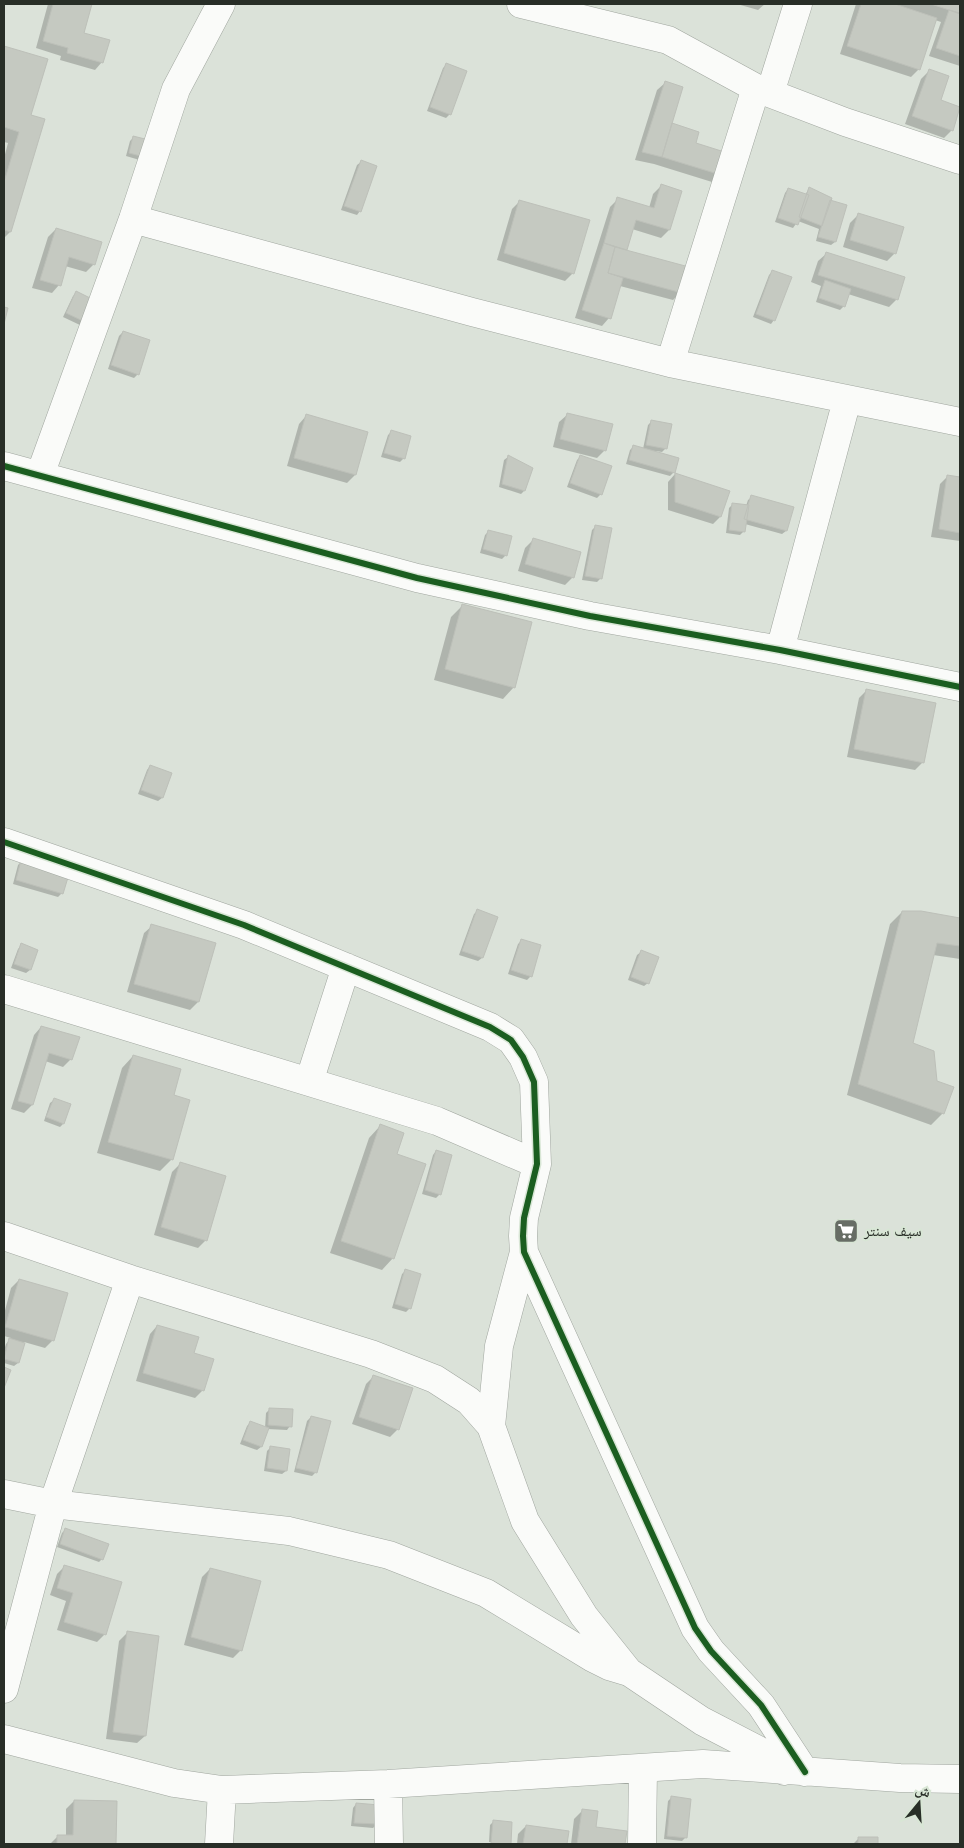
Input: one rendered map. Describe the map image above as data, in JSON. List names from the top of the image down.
{
  "places": {
    "supermarket": ["سيف سنتر"]
  },
  "north": "top"
}
